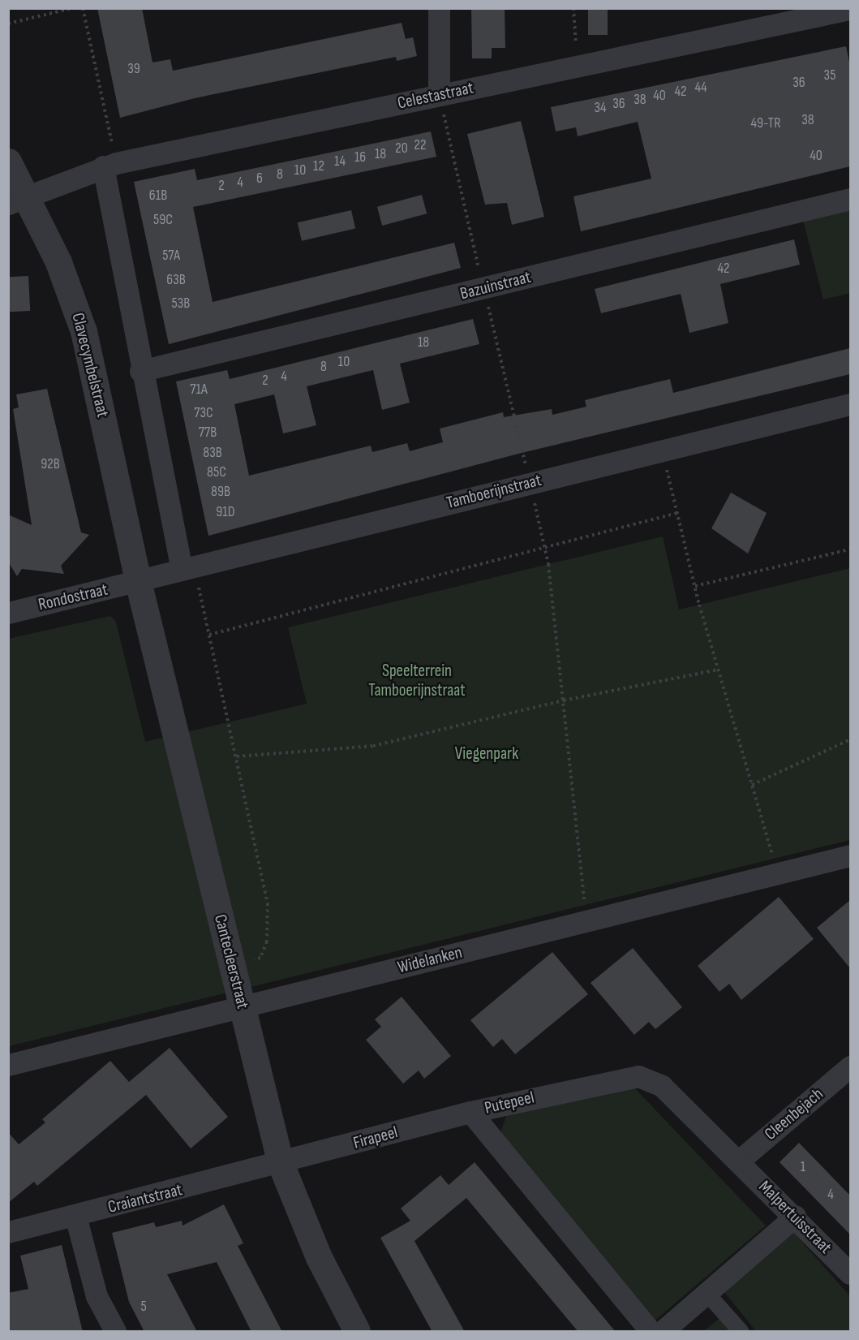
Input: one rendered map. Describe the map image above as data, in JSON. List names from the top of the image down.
{
  "streets": {
    "street": [
      "Celestastraat",
      "Bazuinstraat",
      "Clavecymbelstraat",
      "Tamboerijnstraat",
      "Rondostraat",
      "Widelanken",
      "Cantecleerstraat",
      "Putepeel",
      "Cleenbejach",
      "Firapeel",
      "Craiantstraat",
      "Malpertuisstraat"
    ]
  },
  "crossings": [
    ["Celestastraat", "Clavecymbelstraat"],
    ["Clavecymbelstraat", "Tamboerijnstraat"],
    ["Clavecymbelstraat", "Rondostraat"],
    ["Clavecymbelstraat", "Cantecleerstraat"],
    ["Tamboerijnstraat", "Rondostraat"],
    ["Tamboerijnstraat", "Cantecleerstraat"],
    ["Rondostraat", "Cantecleerstraat"],
    ["Widelanken", "Cantecleerstraat"],
    ["Cantecleerstraat", "Firapeel"],
    ["Cantecleerstraat", "Craiantstraat"],
    ["Putepeel", "Cleenbejach"],
    ["Putepeel", "Firapeel"],
    ["Putepeel", "Malpertuisstraat"],
    ["Cleenbejach", "Malpertuisstraat"],
    ["Firapeel", "Craiantstraat"]
  ],
  "parks": ["Speelterrein Tamboerijnstraat", "Viegenpark"],
  "house_numbers": [
    "39",
    "35",
    "36",
    "44",
    "42",
    "40",
    "38",
    "36",
    "34",
    "38",
    "49-TR",
    "22",
    "20",
    "18",
    "40",
    "16",
    "14",
    "12",
    "10",
    "8",
    "6",
    "4",
    "2",
    "61B",
    "59C",
    "57A",
    "42",
    "63B",
    "53B",
    "18",
    "10",
    "8",
    "4",
    "2",
    "71A",
    "73C",
    "77B",
    "83B",
    "92B",
    "85C",
    "89B",
    "91D",
    "1",
    "4",
    "5"
  ]
}
